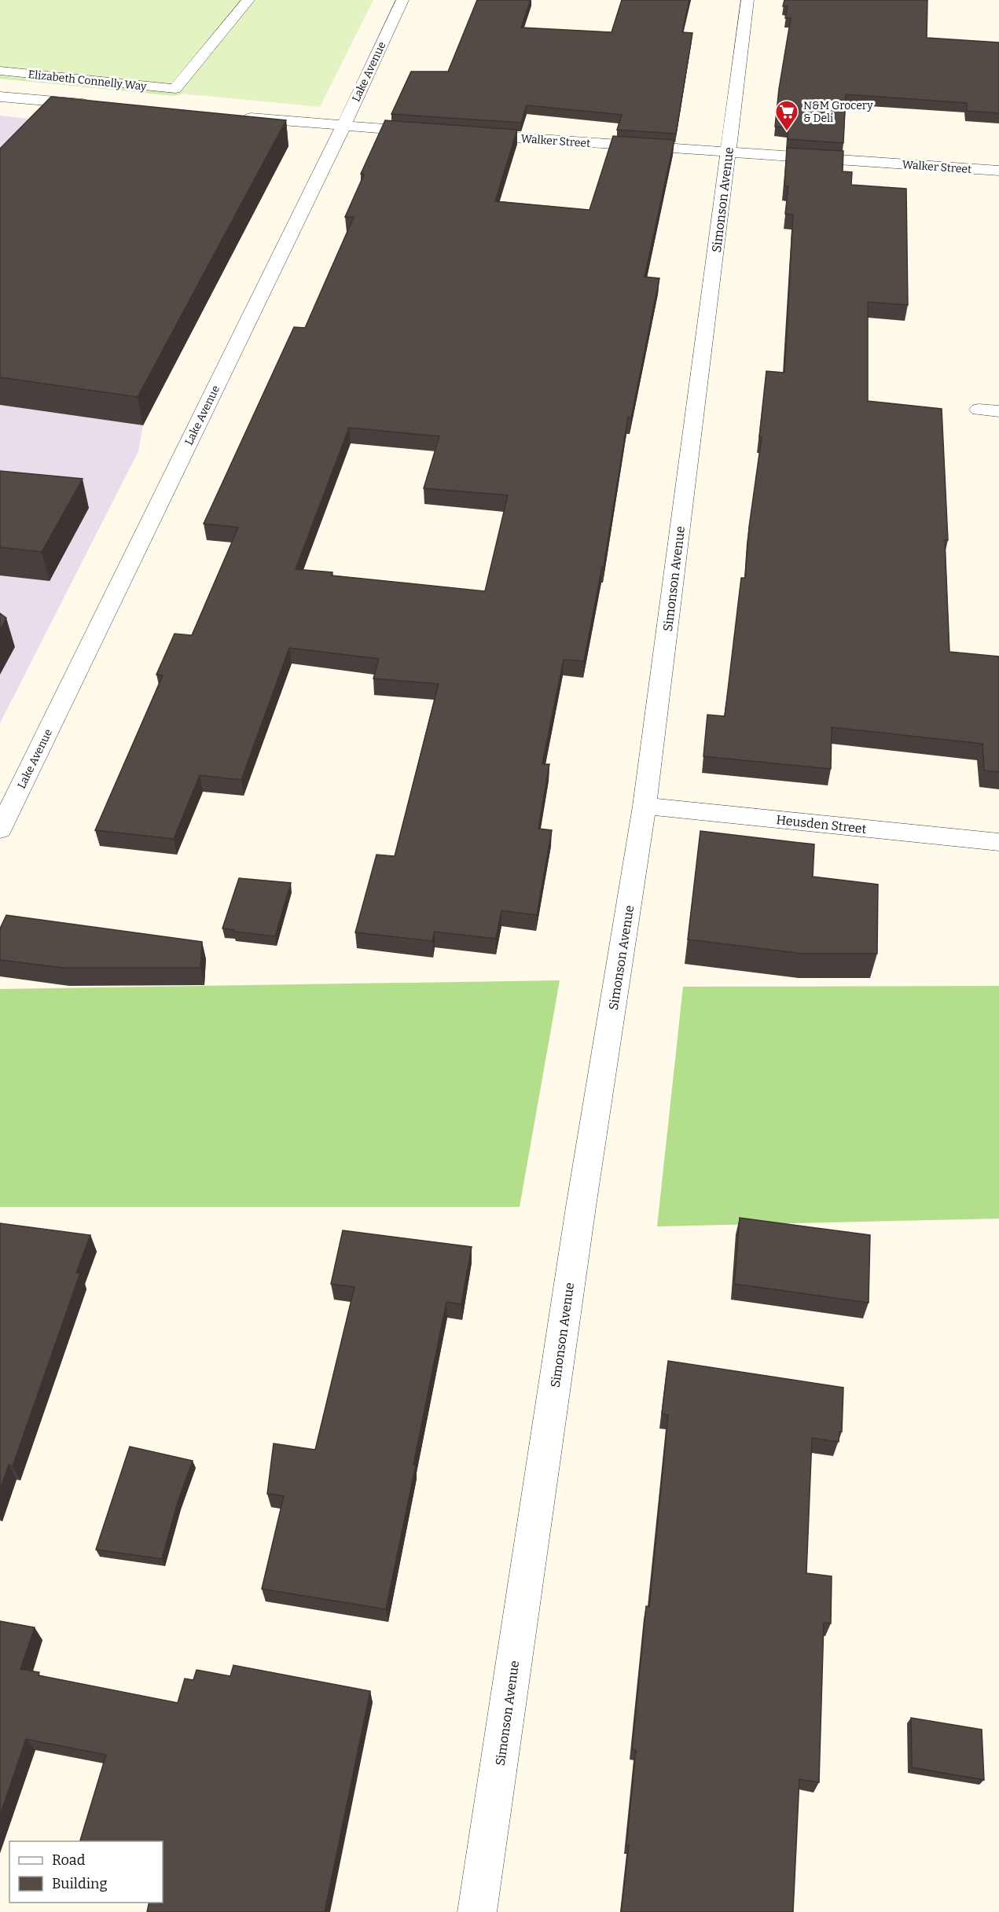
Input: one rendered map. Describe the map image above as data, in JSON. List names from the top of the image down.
{
  "streets": {
    "street": [
      "Lake Avenue",
      "Elizabeth Connelly Way",
      "Walker Street",
      "Simonson Avenue",
      "Heusden Street"
    ]
  },
  "crossings": [
    ["Walker Street", "Simonson Avenue"],
    ["Simonson Avenue", "Heusden Street"]
  ],
  "places": {
    "supermarket": ["N&M Grocery & Deli"]
  },
  "legend": ["Road", "Building"]
}
